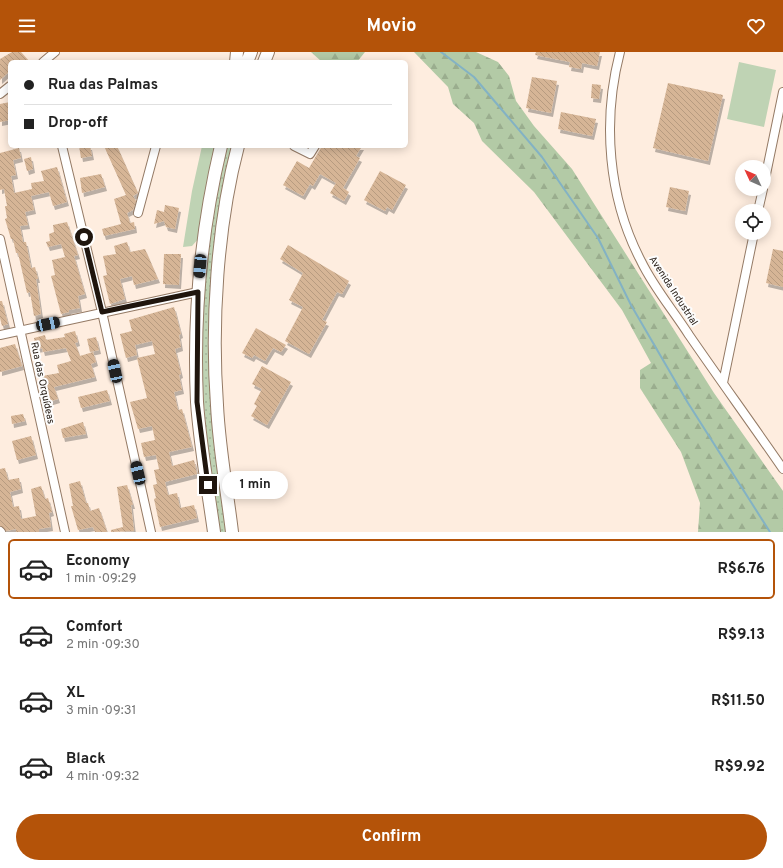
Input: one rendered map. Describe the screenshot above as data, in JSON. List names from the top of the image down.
{
  "streets": {
    "street": ["Avenida Industrial", "Rua das Orquídeas"]
  },
  "north": "top left",
  "page": {
    "header": "Movio",
    "banner": ["Rua das Palmas", "Drop-off"],
    "bubble": "1 min",
    "list": [
      {
        "name": "Economy",
        "note": "1 min · 09:29",
        "value": "R$6.76"
      },
      {
        "name": "Comfort",
        "note": "2 min · 09:30",
        "value": "R$9.13"
      },
      {
        "name": "XL",
        "note": "3 min · 09:31",
        "value": "R$11.50"
      },
      {
        "name": "Black",
        "note": "4 min · 09:32",
        "value": "R$9.92"
      }
    ],
    "buttons": "Confirm"
  }
}
